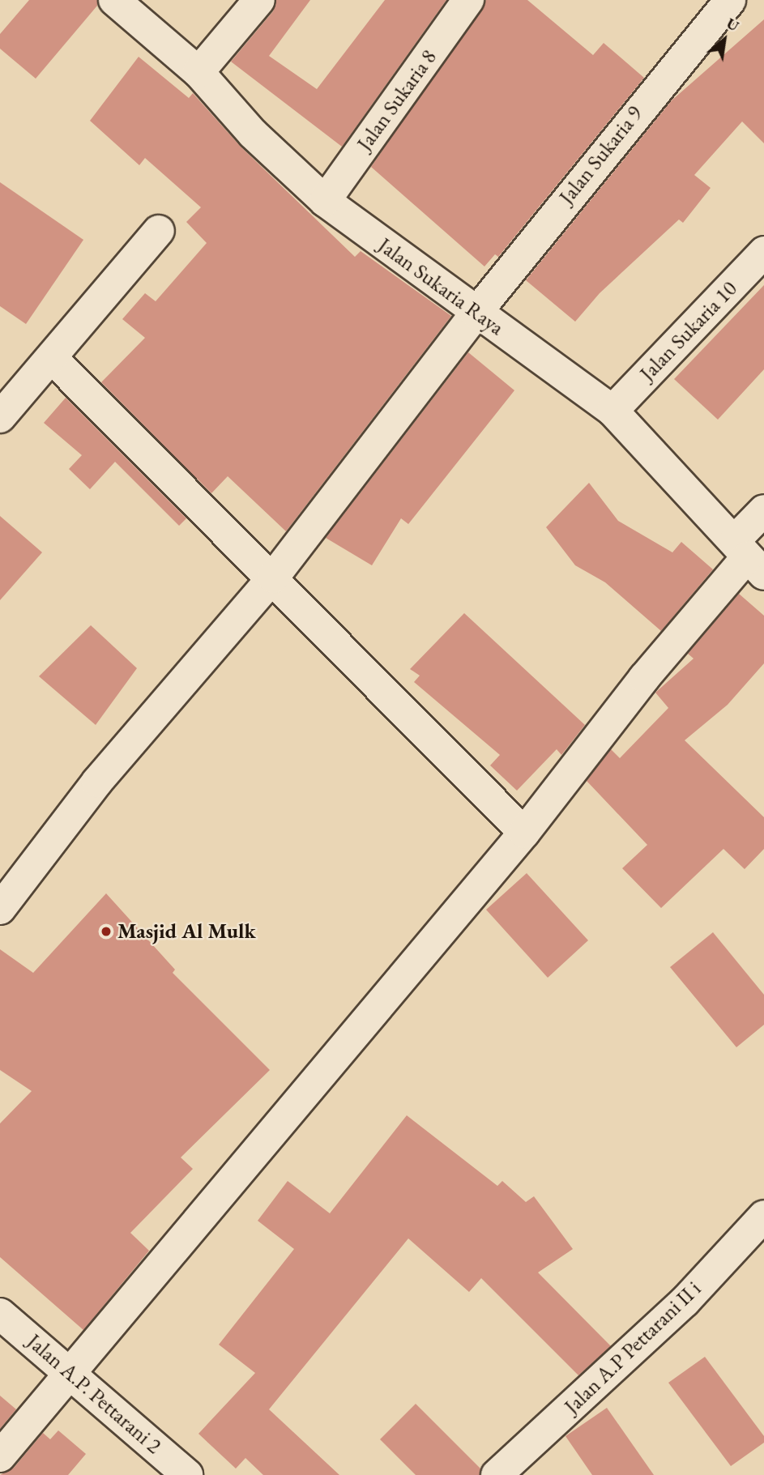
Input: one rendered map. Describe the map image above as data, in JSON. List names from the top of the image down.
{
  "streets": {
    "street": [
      "Jalan Sukaria 8",
      "Jalan Sukaria 9",
      "Jalan Sukaria Raya",
      "Jalan Sukaria 10",
      "Jalan A.P Pettarani II i",
      "Jalan A.P. Pettarani 2"
    ]
  },
  "crossings": [
    ["Jalan Sukaria 8", "Jalan Sukaria Raya"],
    ["Jalan Sukaria 9", "Jalan Sukaria Raya"],
    ["Jalan Sukaria Raya", "Jalan Sukaria 10"]
  ],
  "places": ["Masjid Al Mulk"],
  "north": "top right"
}
